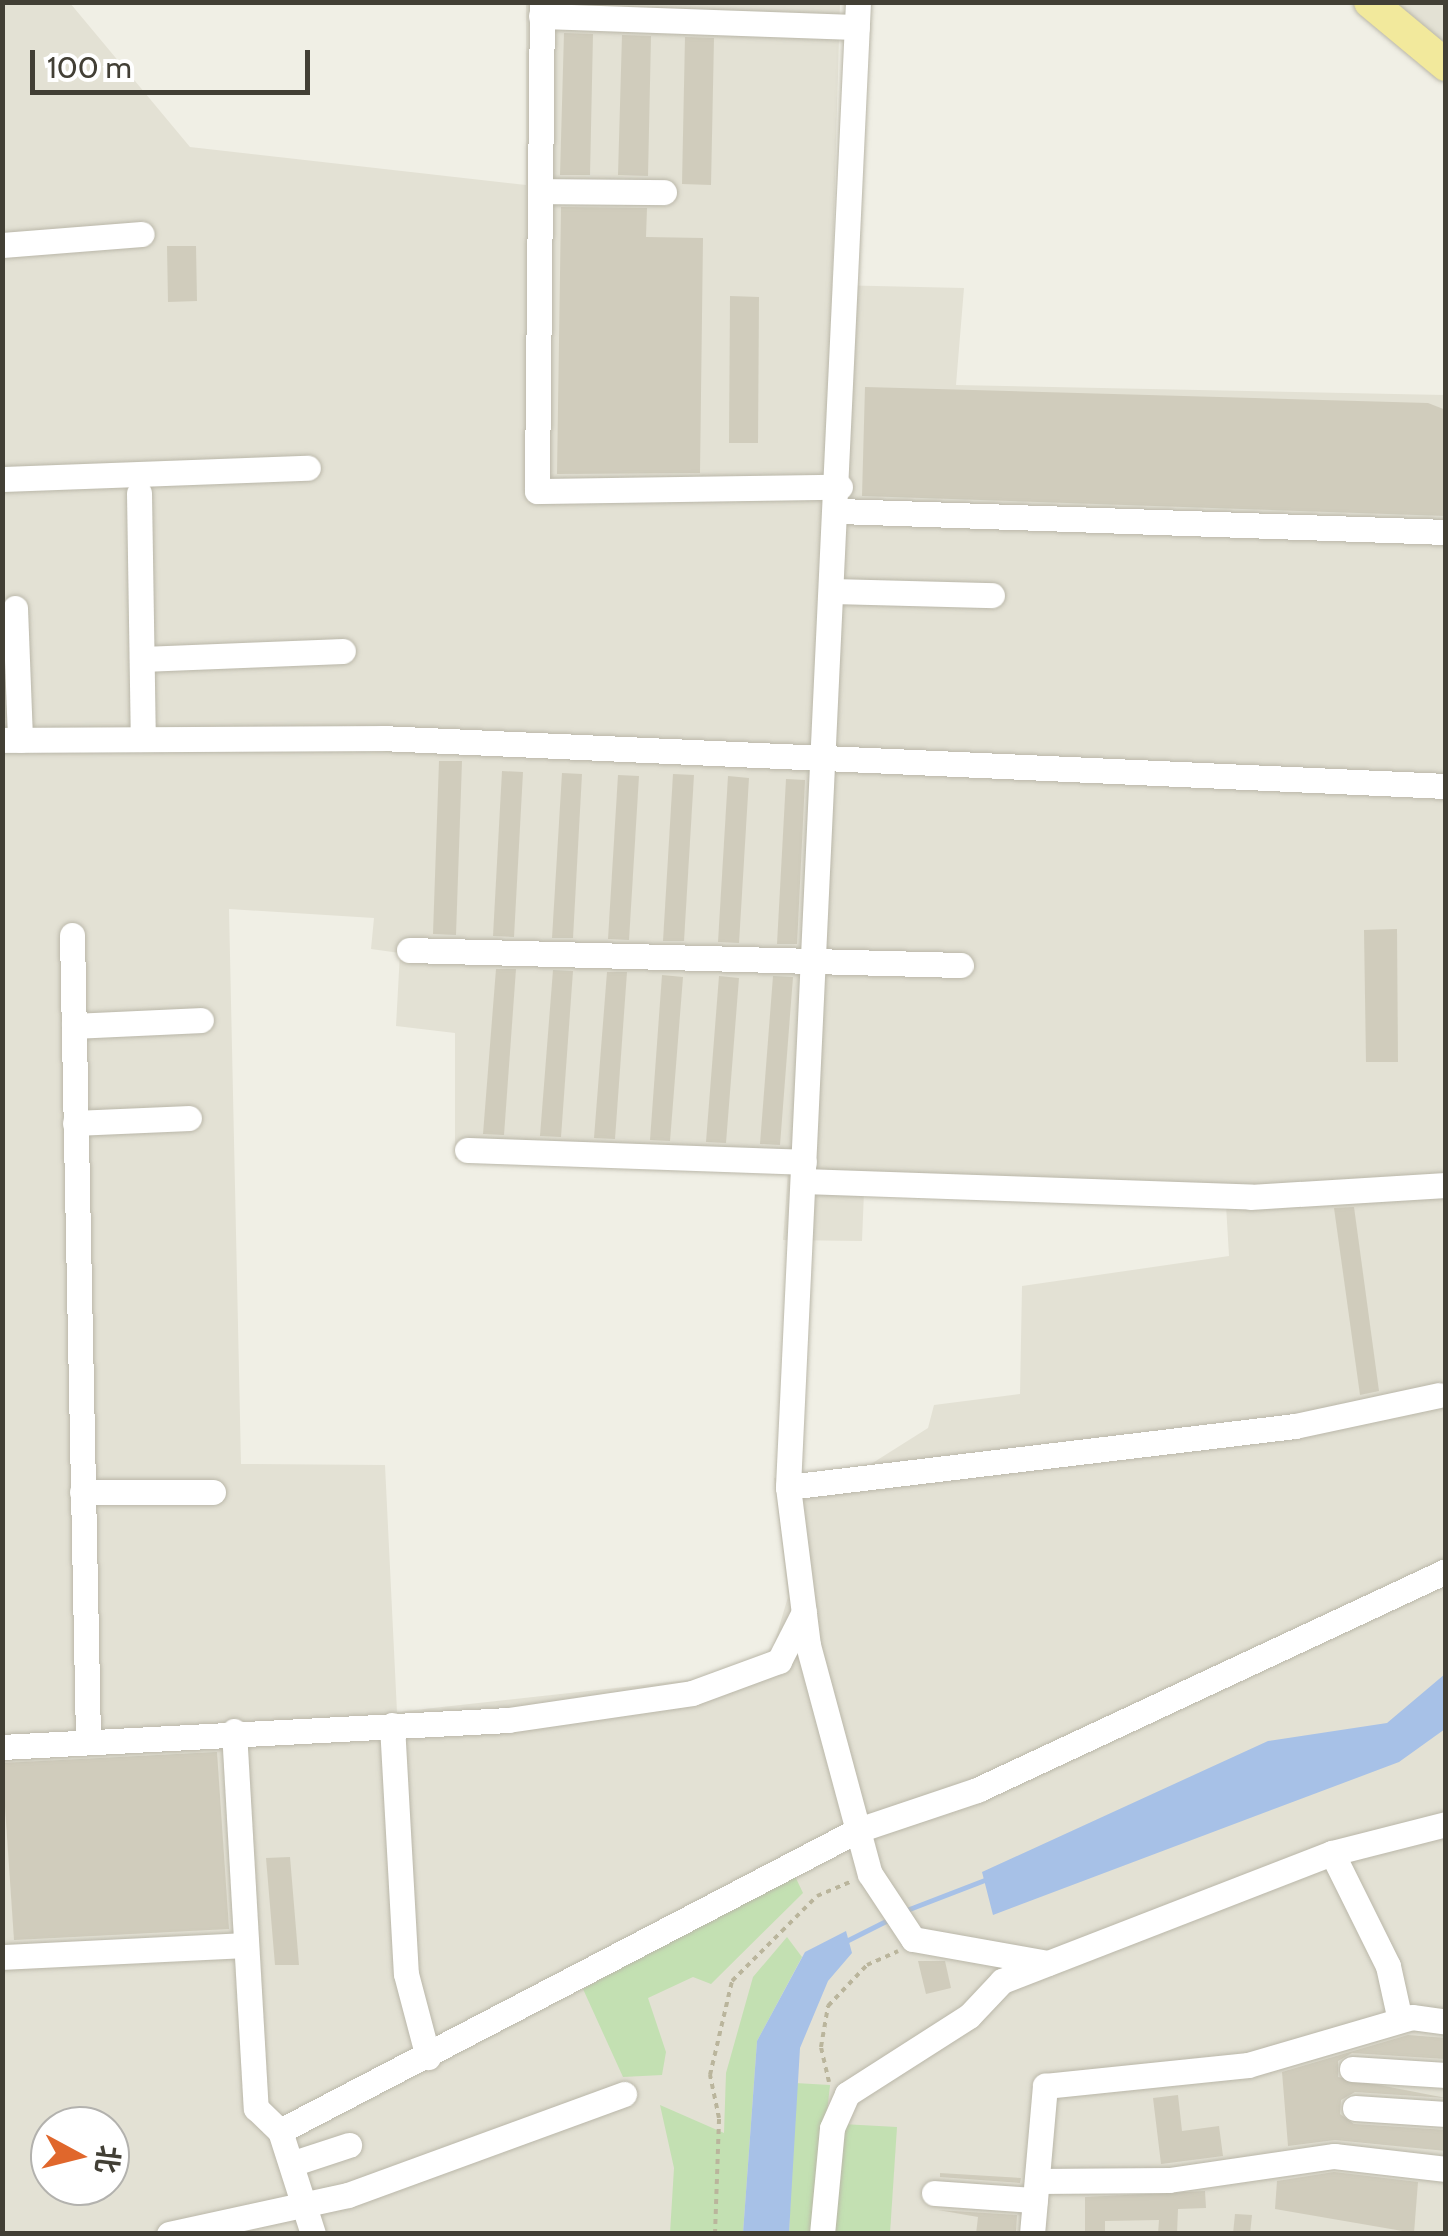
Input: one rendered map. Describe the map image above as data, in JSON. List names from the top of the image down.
{
  "scale_bar": "100 m",
  "north": "right"
}
